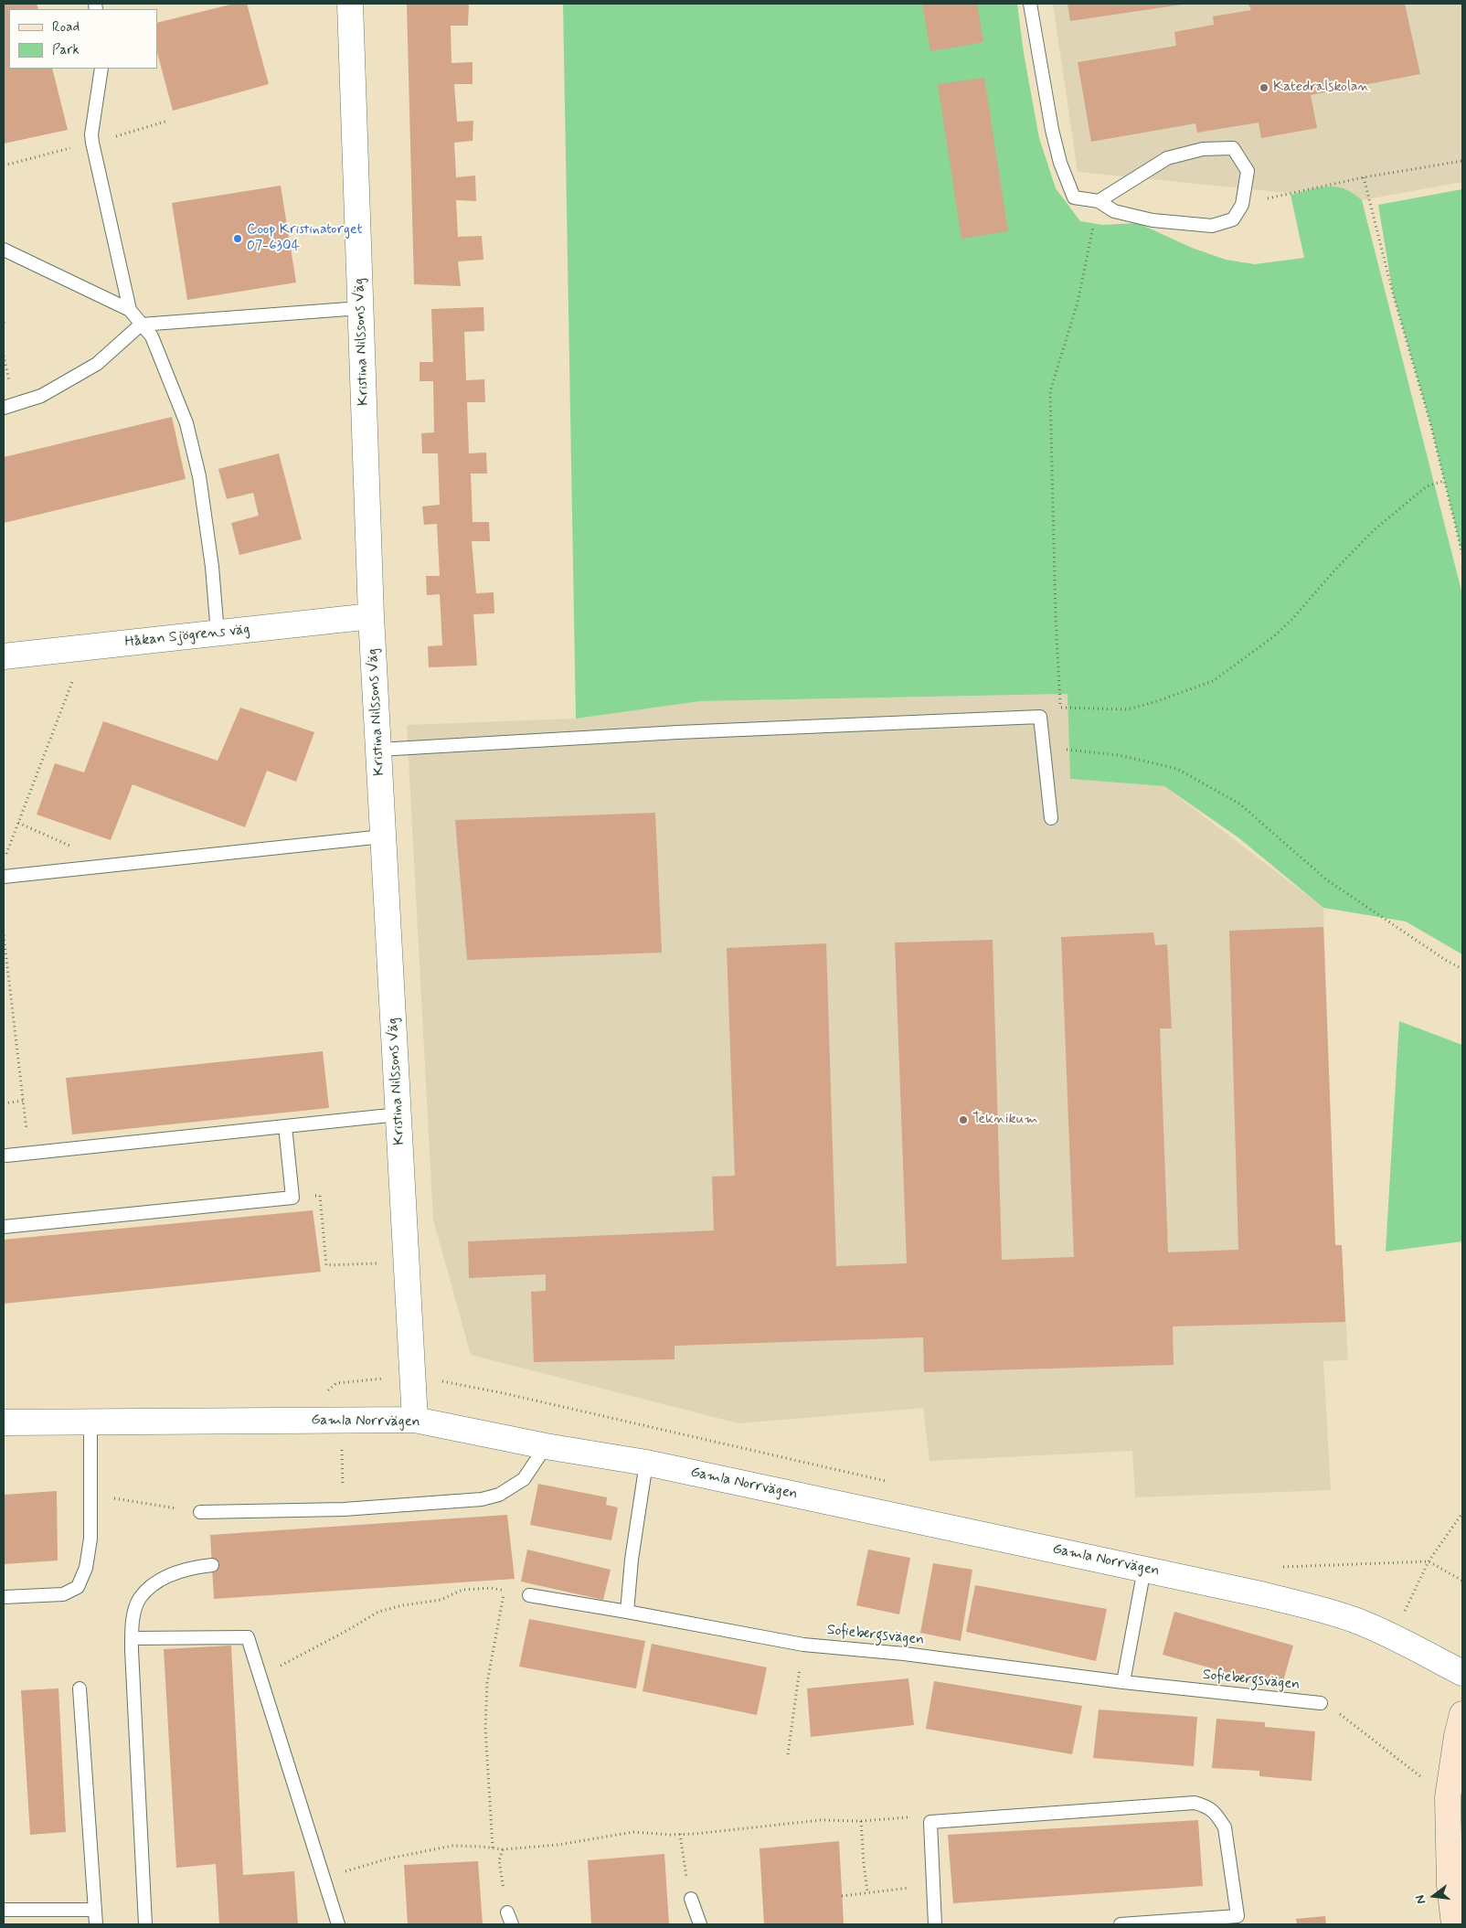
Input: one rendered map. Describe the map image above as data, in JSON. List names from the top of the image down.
{
  "streets": {
    "street": ["Kristina Nilssons Väg", "Håkan Sjögrens väg", "Gamla Norrvägen"],
    "lane": ["Sofiebergsvägen"]
  },
  "crossings": [
    ["Kristina Nilssons Väg", "Håkan Sjögrens väg"],
    ["Kristina Nilssons Väg", "Gamla Norrvägen"]
  ],
  "places": ["Katedralskolan", "Coop Kristinatorget 07-6304", "Teknikum"],
  "legend": ["Road", "Park"],
  "north": "left"
}
